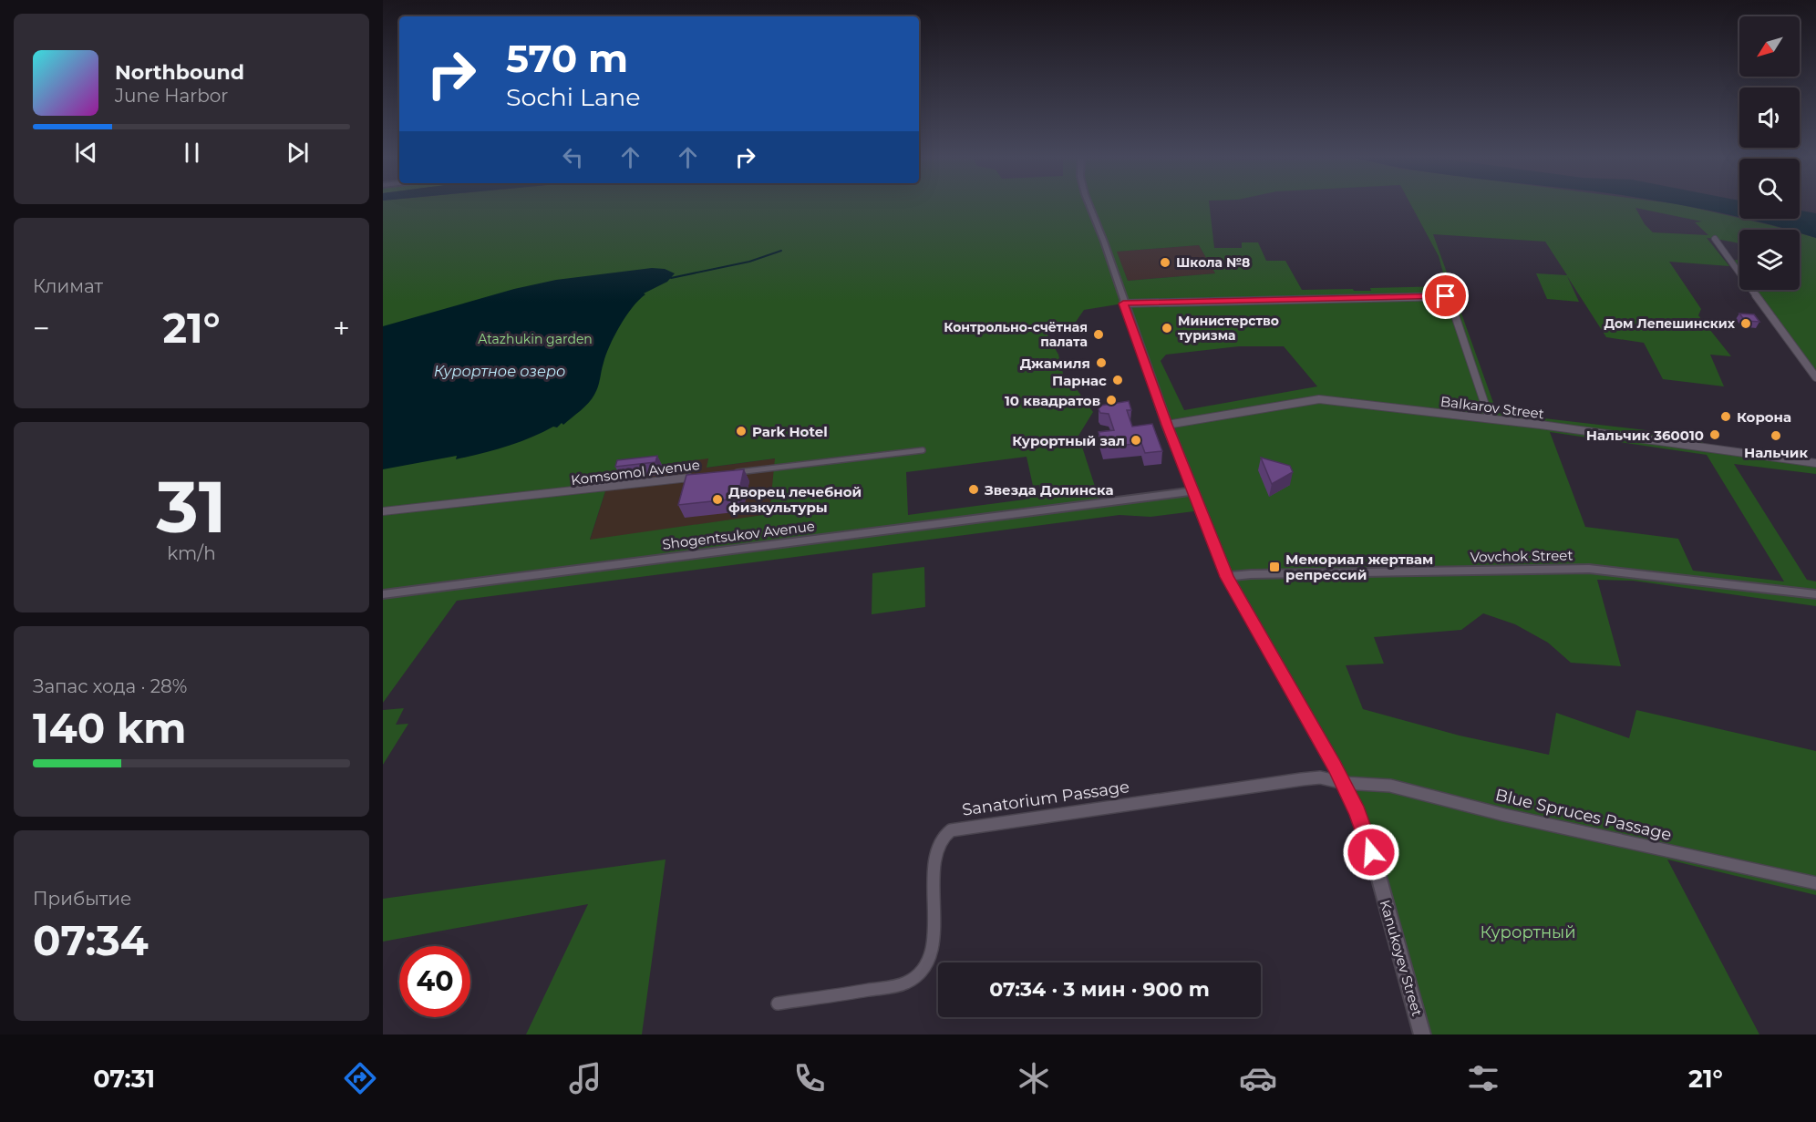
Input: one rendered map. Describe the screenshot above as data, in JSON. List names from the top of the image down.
{
  "streets": {
    "street": [
      "Balkarov Street",
      "Komsomol Avenue",
      "Shogentsukov Avenue",
      "Vovchok Street",
      "Sanatorium Passage",
      "Blue Spruces Passage",
      "Kanukoyev Street"
    ]
  },
  "crossings": [
    ["Balkarov Street", "Kanukoyev Street"],
    ["Shogentsukov Avenue", "Kanukoyev Street"],
    ["Vovchok Street", "Kanukoyev Street"],
    ["Sanatorium Passage", "Blue Spruces Passage"],
    ["Sanatorium Passage", "Kanukoyev Street"],
    ["Blue Spruces Passage", "Kanukoyev Street"]
  ],
  "water": ["Курортное озеро"],
  "parks": ["Atazhukin garden", "Курортный"],
  "places": {
    "other": [
      "Школа №8",
      "Дом Лепешинских",
      "Министерство туризма",
      "Контрольно-счётная палата",
      "Джамиля",
      "Парнас",
      "10 квадратов",
      "Корона",
      "Park Hotel",
      "Нальчик 360010",
      "Нальчик",
      "Курортный зал",
      "Звезда Долинска",
      "Дворец лечебной физкультуры"
    ],
    "transit": ["Мемориал жертвам репрессий"]
  },
  "north": "bottom left",
  "page": {
    "turn": ["570 m", "Sochi Lane"],
    "song": ["Northbound", "June Harbor"],
    "tile": [
      "Климат",
      ["31", "km/h"],
      ["Запас хода · 28%", "140 km"],
      ["Прибытие", "07:34"]
    ],
    "heat": ["−", "21°", "+"],
    "limit": "40",
    "trip": "07:34 · 3 мин · 900 m",
    "tabs": ["07:31", "21°"]
  }
}
